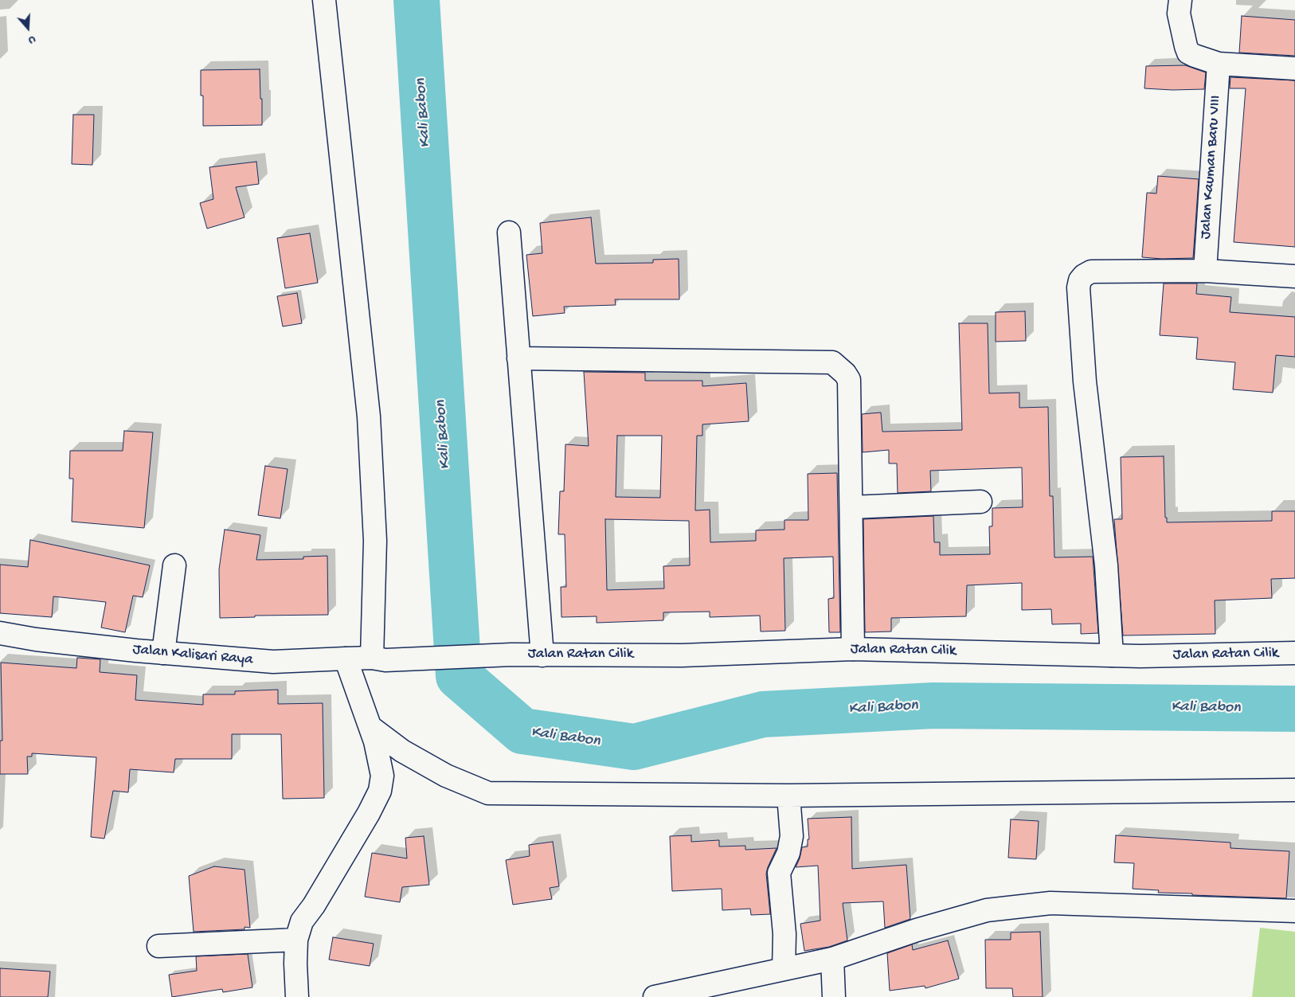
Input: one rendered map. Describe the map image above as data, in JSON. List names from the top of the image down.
{
  "streets": {
    "street": ["Jalan Kauman Baru VIII", "Jalan Ratan Cilik", "Jalan Kalisari Raya"]
  },
  "crossings": [
    ["Jalan Ratan Cilik", "Jalan Kalisari Raya"]
  ],
  "water": ["Kali Babon"],
  "north": "bottom"
}
